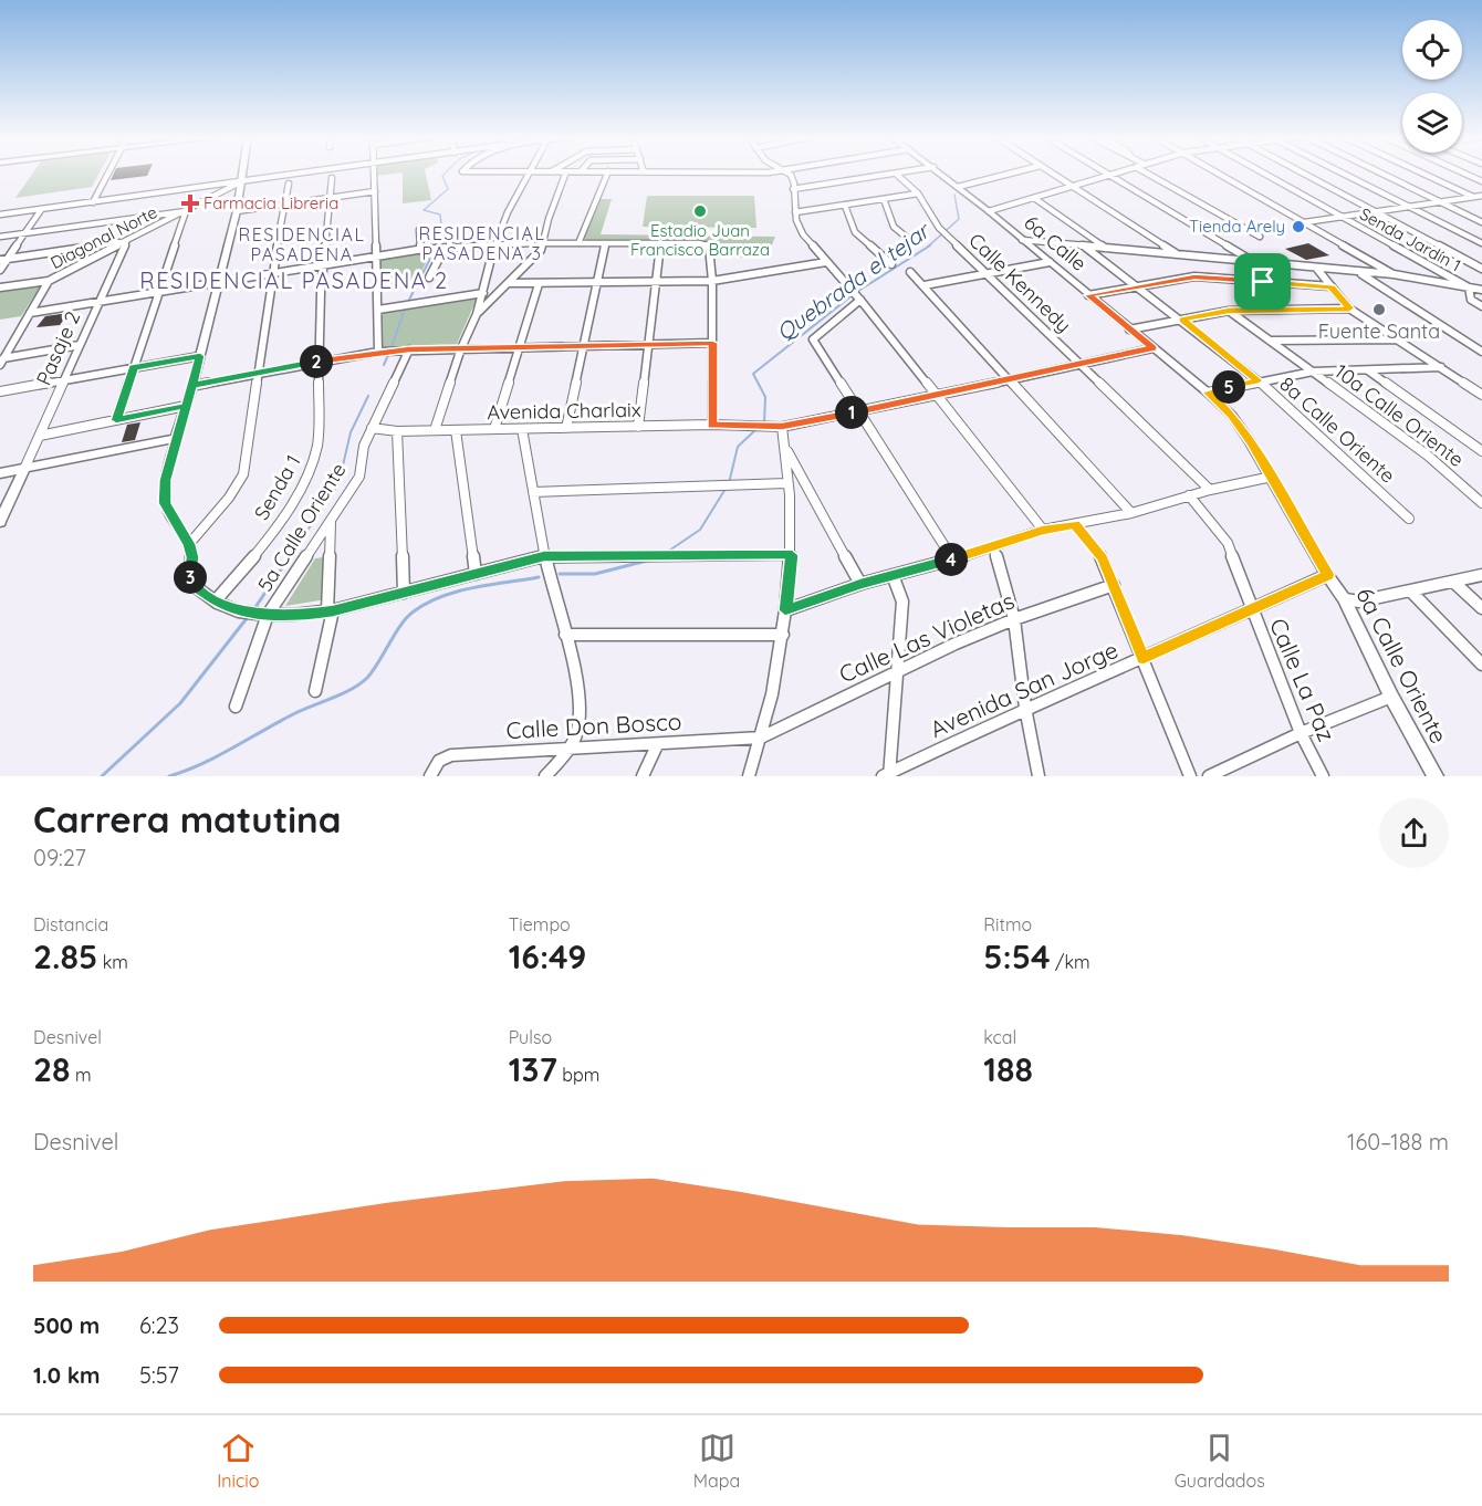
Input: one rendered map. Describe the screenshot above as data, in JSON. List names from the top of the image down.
{
  "streets": {
    "street": [
      "Diagonal Norte",
      "Senda Jardín 1",
      "6a Calle",
      "Calle Kennedy",
      "Pasaje 2",
      "Avenida Charlaix",
      "10a Calle Oriente",
      "8a Calle Oriente",
      "Senda 1",
      "5a Calle Oriente",
      "Calle Las Violetas",
      "6a Calle Oriente",
      "Calle La Paz",
      "Avenida San Jorge",
      "Calle Don Bosco"
    ]
  },
  "crossings": [
    ["Diagonal Norte", "Pasaje 2"],
    ["6a Calle", "Avenida Charlaix"],
    ["6a Calle", "6a Calle Oriente"],
    ["6a Calle", "Avenida San Jorge"],
    ["Calle Kennedy", "Avenida Charlaix"],
    ["Avenida Charlaix", "5a Calle Oriente"],
    ["Calle Las Violetas", "Calle Don Bosco"],
    ["6a Calle Oriente", "Avenida San Jorge"],
    ["Calle La Paz", "Avenida San Jorge"]
  ],
  "districts": ["RESIDENCIAL PASADENA 3", "RESIDENCIAL PASADENA", "RESIDENCIAL PASADENA 2"],
  "water": ["Quebrada el tejar"],
  "places": {
    "health": ["Farmacia Libreria"],
    "other": ["Estadio Juan Francisco Barraza", "Tienda Arely", "Fuente Santa"]
  },
  "page": {
    "pins": [
      "2",
      "5",
      "1",
      "4",
      "3"
    ],
    "heading": ["Carrera matutina", "09:27"],
    "stats": [
      ["Distancia", "2.85 km"],
      ["Tiempo", "16:49"],
      ["Ritmo", "5:54 /km"],
      ["Desnivel", "28 m"],
      ["Pulso", "137 bpm"],
      ["kcal", "188"]
    ],
    "chart": ["Desnivel", "160–188 m"],
    "list": [
      {
        "name": "500 m",
        "note": "6:23"
      },
      {
        "name": "1.0 km",
        "note": "5:57"
      }
    ],
    "tabs": ["Inicio", "Mapa", "Guardados"]
  }
}
